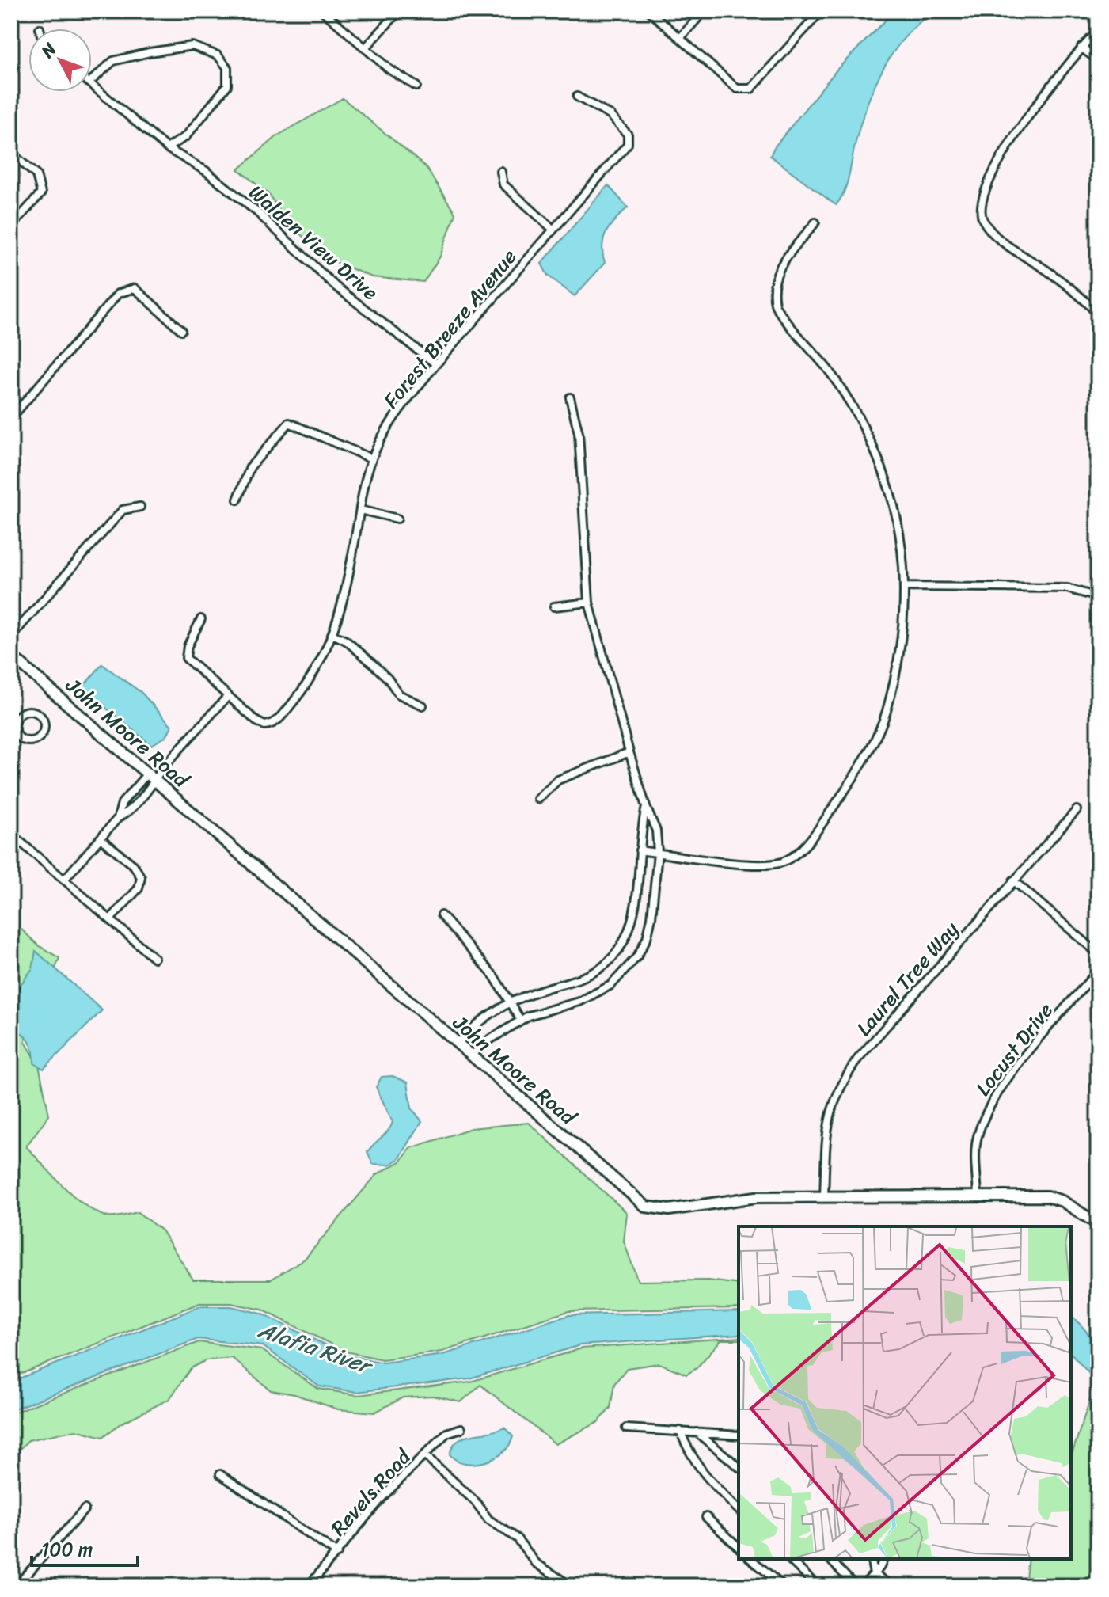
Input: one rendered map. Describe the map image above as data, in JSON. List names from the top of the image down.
{
  "streets": {
    "street": [
      "Walden View Drive",
      "Forest Breeze Avenue",
      "John Moore Road",
      "Laurel Tree Way",
      "Locust Drive",
      "Revels Road"
    ]
  },
  "crossings": [
    ["Walden View Drive", "Forest Breeze Avenue"],
    ["John Moore Road", "Laurel Tree Way"],
    ["John Moore Road", "Locust Drive"]
  ],
  "water": ["Alafia River"],
  "scale_bar": "100 m",
  "north": "top left"
}
